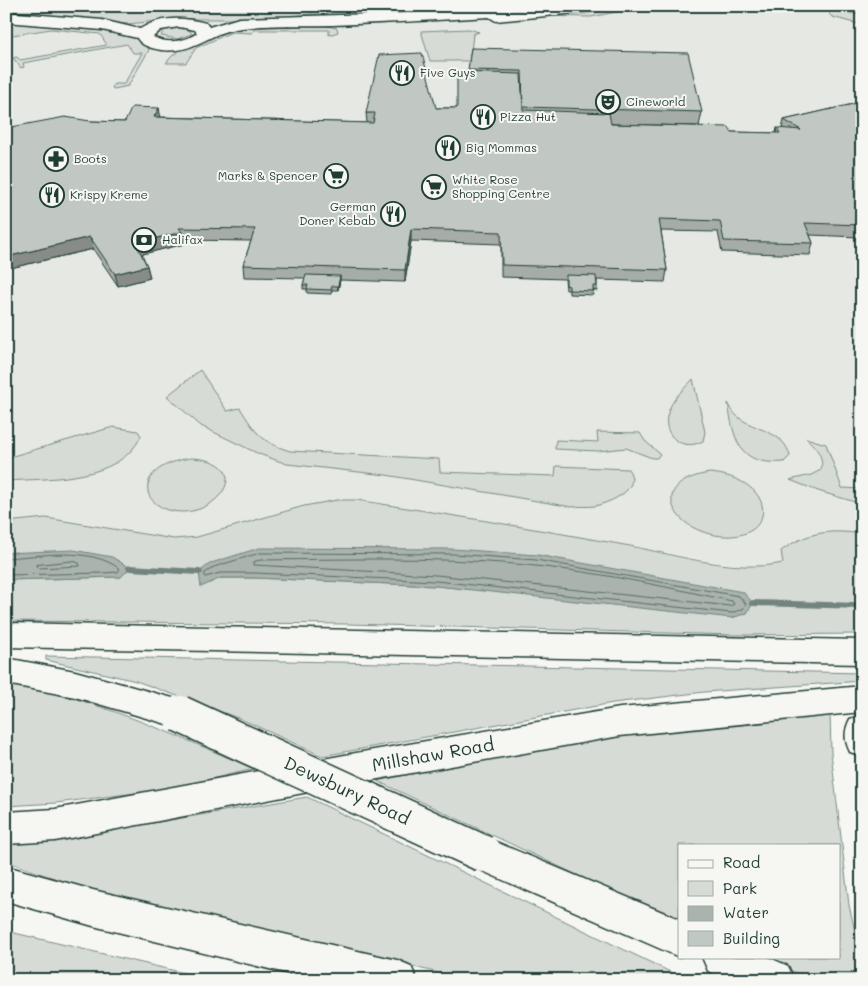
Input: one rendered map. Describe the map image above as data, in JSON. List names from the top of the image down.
{
  "streets": {
    "main road": ["Millshaw Road", "Dewsbury Road"]
  },
  "places": {
    "restaurant": [
      "Five Guys",
      "Pizza Hut",
      "Big Mommas",
      "Krispy Kreme",
      "German Doner Kebab"
    ],
    "theatre": ["Cineworld"],
    "pharmacy": ["Boots"],
    "supermarket": ["Marks & Spencer", "White Rose Shopping Centre"],
    "bank": ["Halifax"]
  },
  "legend": [
    "Road",
    "Park",
    "Water",
    "Building"
  ]
}
